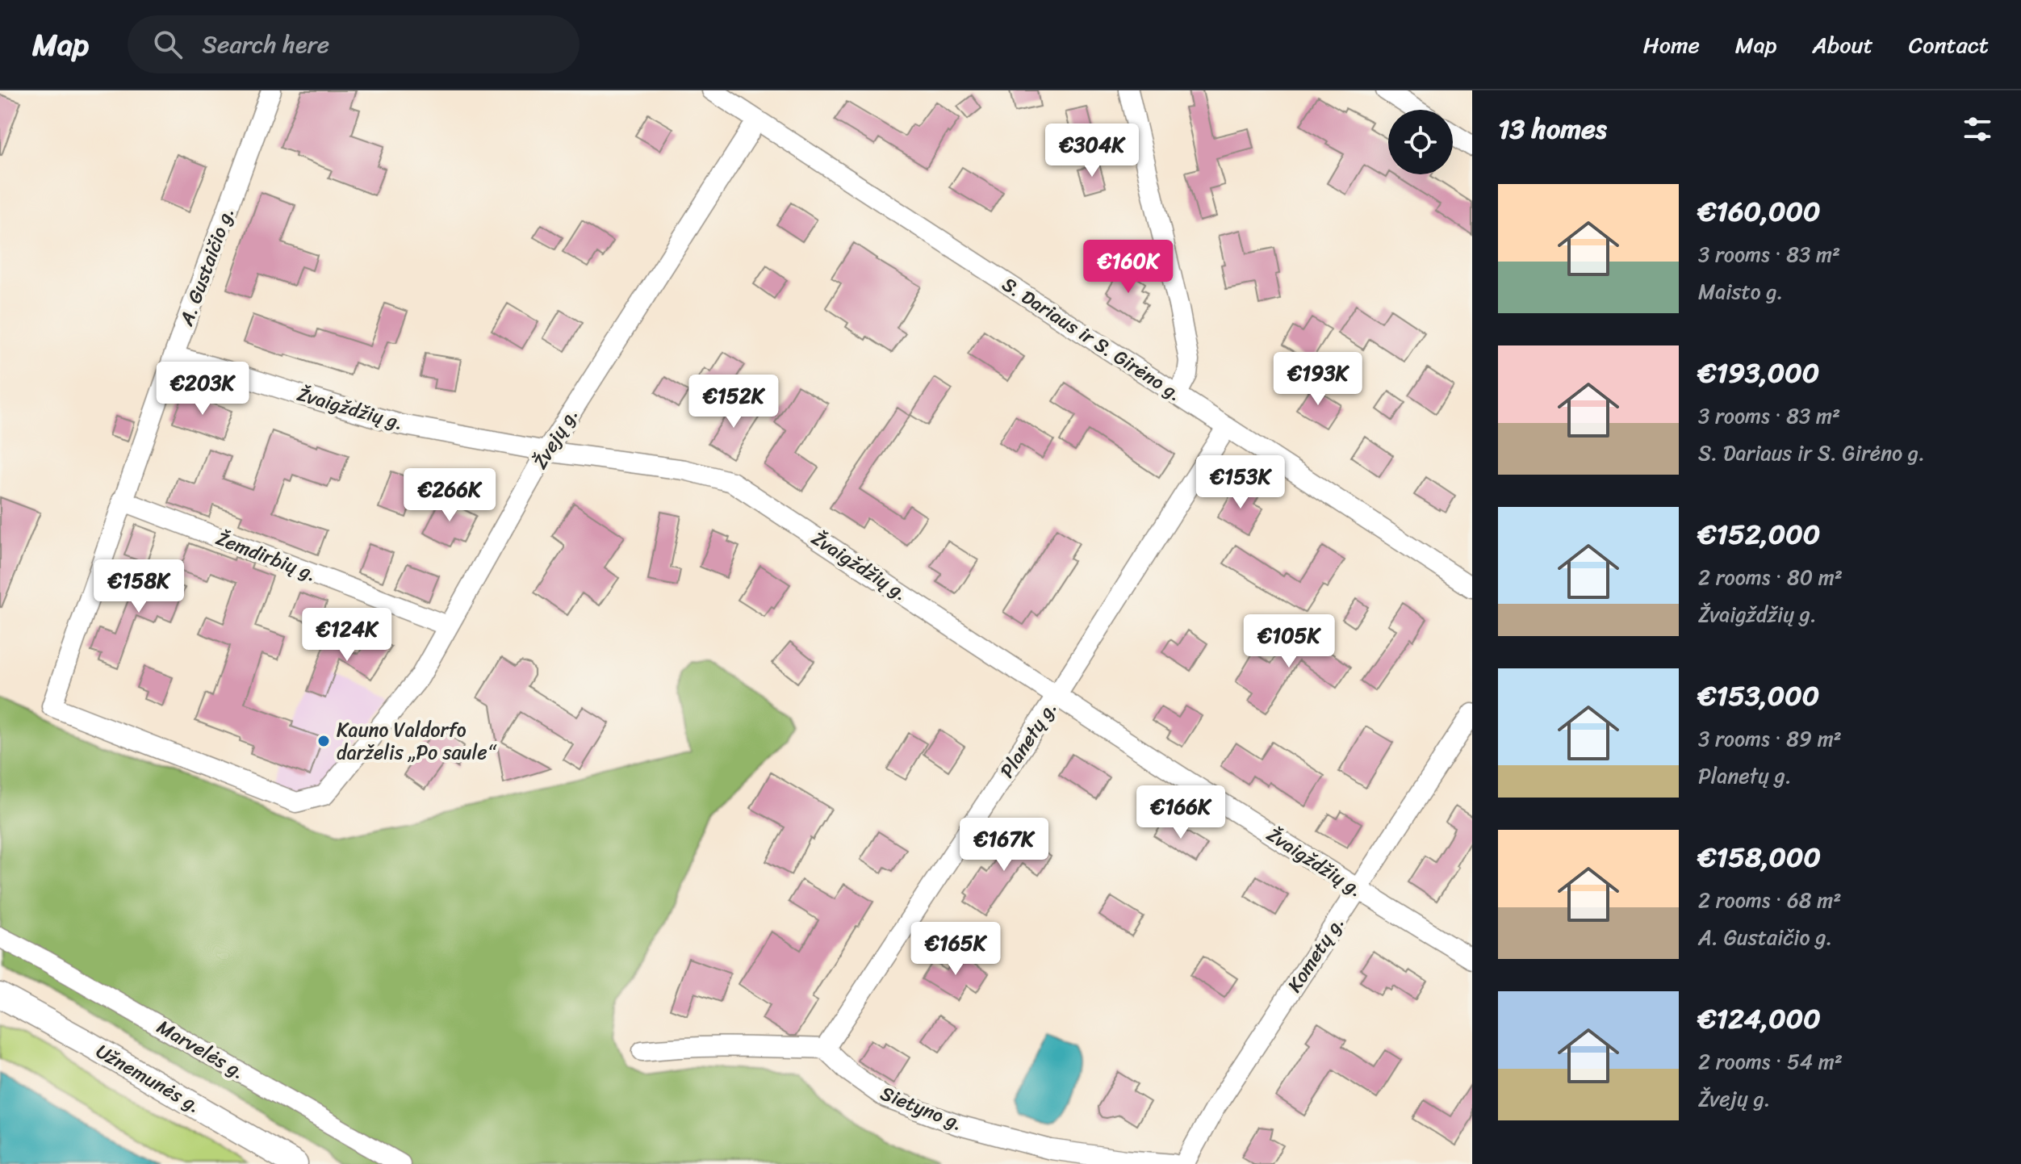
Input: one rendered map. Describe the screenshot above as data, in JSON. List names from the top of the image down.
{
  "streets": {
    "main road": ["Užnemunės g."],
    "street": [
      "A. Gustaičio g.",
      "S. Dariaus ir S. Girėno g.",
      "Žvaigždžių g.",
      "Žvejų g.",
      "Žemdirbių g.",
      "Planetų g.",
      "Kometų g.",
      "Marvelės g.",
      "Sietyno g."
    ]
  },
  "crossings": [
    ["A. Gustaičio g.", "Žvaigždžių g."],
    ["A. Gustaičio g.", "Žvejų g."],
    ["A. Gustaičio g.", "Žemdirbių g."],
    ["S. Dariaus ir S. Girėno g.", "Žvejų g."],
    ["S. Dariaus ir S. Girėno g.", "Planetų g."],
    ["Žvaigždžių g.", "Žvejų g."],
    ["Žvaigždžių g.", "Planetų g."],
    ["Žvaigždžių g.", "Kometų g."],
    ["Žvejų g.", "Žemdirbių g."],
    ["Planetų g.", "Sietyno g."]
  ],
  "places": ["Kauno Valdorfo darželis „Po saule“"],
  "page": {
    "header": "Map",
    "search": "Search here",
    "nav": [
      "Home",
      "Map",
      "About",
      "Contact"
    ],
    "heading": "13 homes",
    "price": [
      "€304K",
      "€160K",
      "€193K",
      "€203K",
      "€152K",
      "€153K",
      "€266K",
      "€158K",
      "€124K",
      "€105K",
      "€166K",
      "€167K",
      "€165K"
    ],
    "list": [
      {
        "name": "€160,000",
        "note": "3 rooms · 83 m² · Maisto g."
      },
      {
        "name": "€193,000",
        "note": "3 rooms · 83 m² · S. Dariaus ir S. Girėno g."
      },
      {
        "name": "€152,000",
        "note": "2 rooms · 80 m² · Žvaigždžių g."
      },
      {
        "name": "€153,000",
        "note": "3 rooms · 89 m² · Planetų g."
      },
      {
        "name": "€158,000",
        "note": "2 rooms · 68 m² · A. Gustaičio g."
      },
      {
        "name": "€124,000",
        "note": "2 rooms · 54 m² · Žvejų g."
      }
    ]
  }
}
